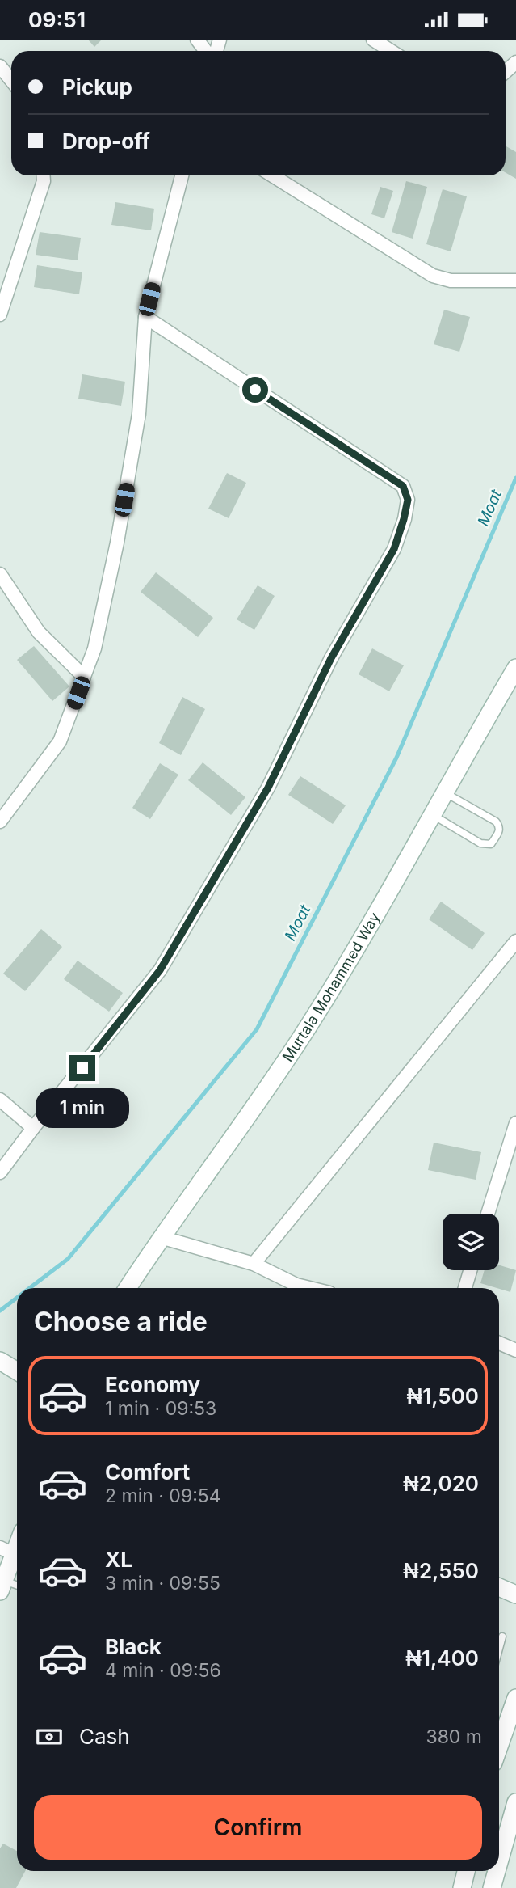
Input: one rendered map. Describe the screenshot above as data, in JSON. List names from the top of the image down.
{
  "streets": {
    "street": ["Murtala Mohammed Way"]
  },
  "water": ["Moat"],
  "page": {
    "status": "09:51",
    "banner": ["Pickup", "Drop-off"],
    "bubble": "1 min",
    "heading": "Choose a ride",
    "list": [
      {
        "name": "Economy",
        "note": "1 min · 09:53",
        "value": "₦1,500"
      },
      {
        "name": "Comfort",
        "note": "2 min · 09:54",
        "value": "₦2,020"
      },
      {
        "name": "XL",
        "note": "3 min · 09:55",
        "value": "₦2,550"
      },
      {
        "name": "Black",
        "note": "4 min · 09:56",
        "value": "₦1,400"
      }
    ],
    "pay": ["Cash", "380 m"],
    "buttons": "Confirm"
  }
}
